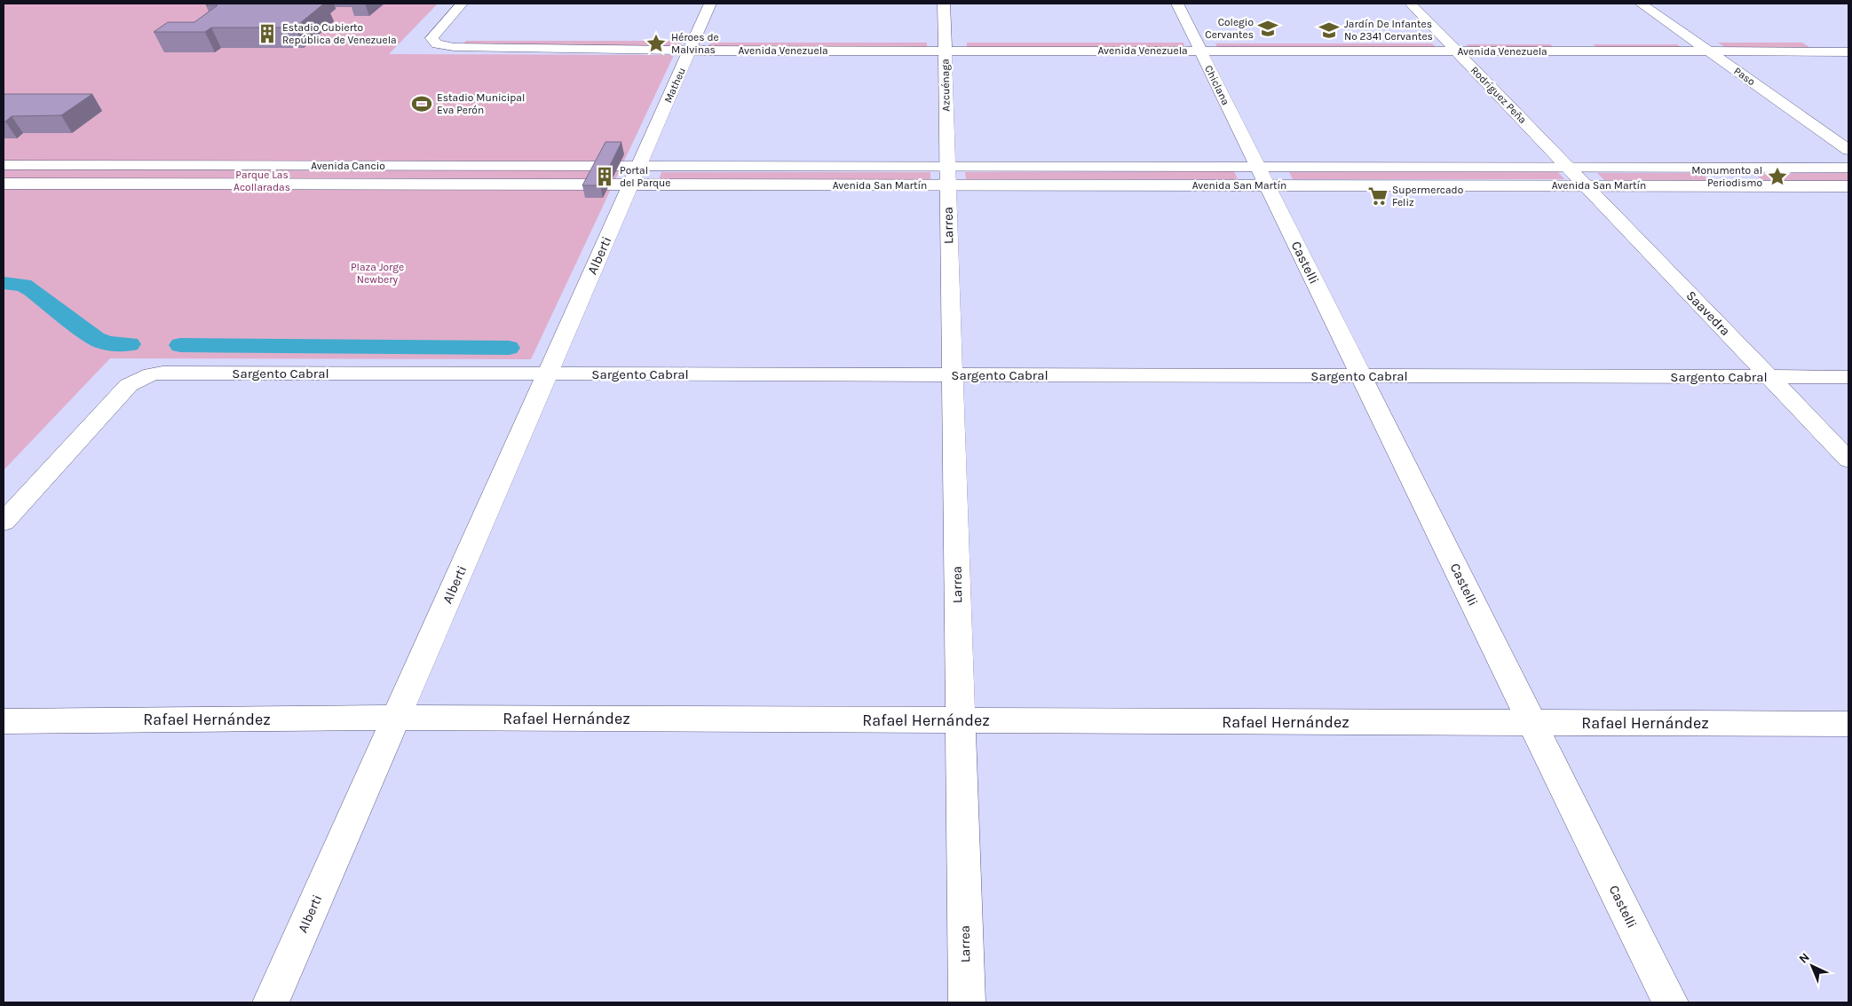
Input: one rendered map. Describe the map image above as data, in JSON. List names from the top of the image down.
{
  "streets": {
    "street": [
      "Avenida Venezuela",
      "Paso",
      "Matheu",
      "Azcuénaga",
      "Chiclana",
      "Rodríguez Peña",
      "Avenida Cancio",
      "Avenida San Martín",
      "Larrea",
      "Alberti",
      "Castelli",
      "Saavedra",
      "Sargento Cabral",
      "Rafael Hernández"
    ]
  },
  "crossings": [
    ["Avenida Venezuela", "Paso"],
    ["Avenida Venezuela", "Matheu"],
    ["Avenida Venezuela", "Azcuénaga"],
    ["Avenida Venezuela", "Chiclana"],
    ["Avenida Venezuela", "Rodríguez Peña"],
    ["Matheu", "Avenida Cancio"],
    ["Matheu", "Avenida San Martín"],
    ["Matheu", "Alberti"],
    ["Azcuénaga", "Avenida San Martín"],
    ["Azcuénaga", "Larrea"],
    ["Chiclana", "Avenida San Martín"],
    ["Chiclana", "Castelli"],
    ["Rodríguez Peña", "Avenida San Martín"],
    ["Rodríguez Peña", "Saavedra"],
    ["Avenida Cancio", "Avenida San Martín"],
    ["Avenida Cancio", "Alberti"],
    ["Avenida San Martín", "Larrea"],
    ["Avenida San Martín", "Alberti"],
    ["Avenida San Martín", "Castelli"],
    ["Avenida San Martín", "Saavedra"],
    ["Larrea", "Sargento Cabral"],
    ["Larrea", "Rafael Hernández"],
    ["Alberti", "Sargento Cabral"],
    ["Alberti", "Rafael Hernández"],
    ["Castelli", "Sargento Cabral"],
    ["Castelli", "Rafael Hernández"],
    ["Saavedra", "Sargento Cabral"]
  ],
  "parks": ["Parque Las Acollaradas", "Plaza Jorge Newbery"],
  "places": {
    "school or university": ["Colegio Cervantes", "Jardín De Infantes Nº 2341 Cervantes"],
    "building": ["Estadio Cubierto República de Venezuela", "Portal del Parque"],
    "place": ["Héroes de Malvinas", "Monumento al Periodismo"],
    "sports": ["Estadio Municipal Eva Perón"],
    "supermarket": ["Supermercado Feliz"]
  },
  "north": "top left"
}
